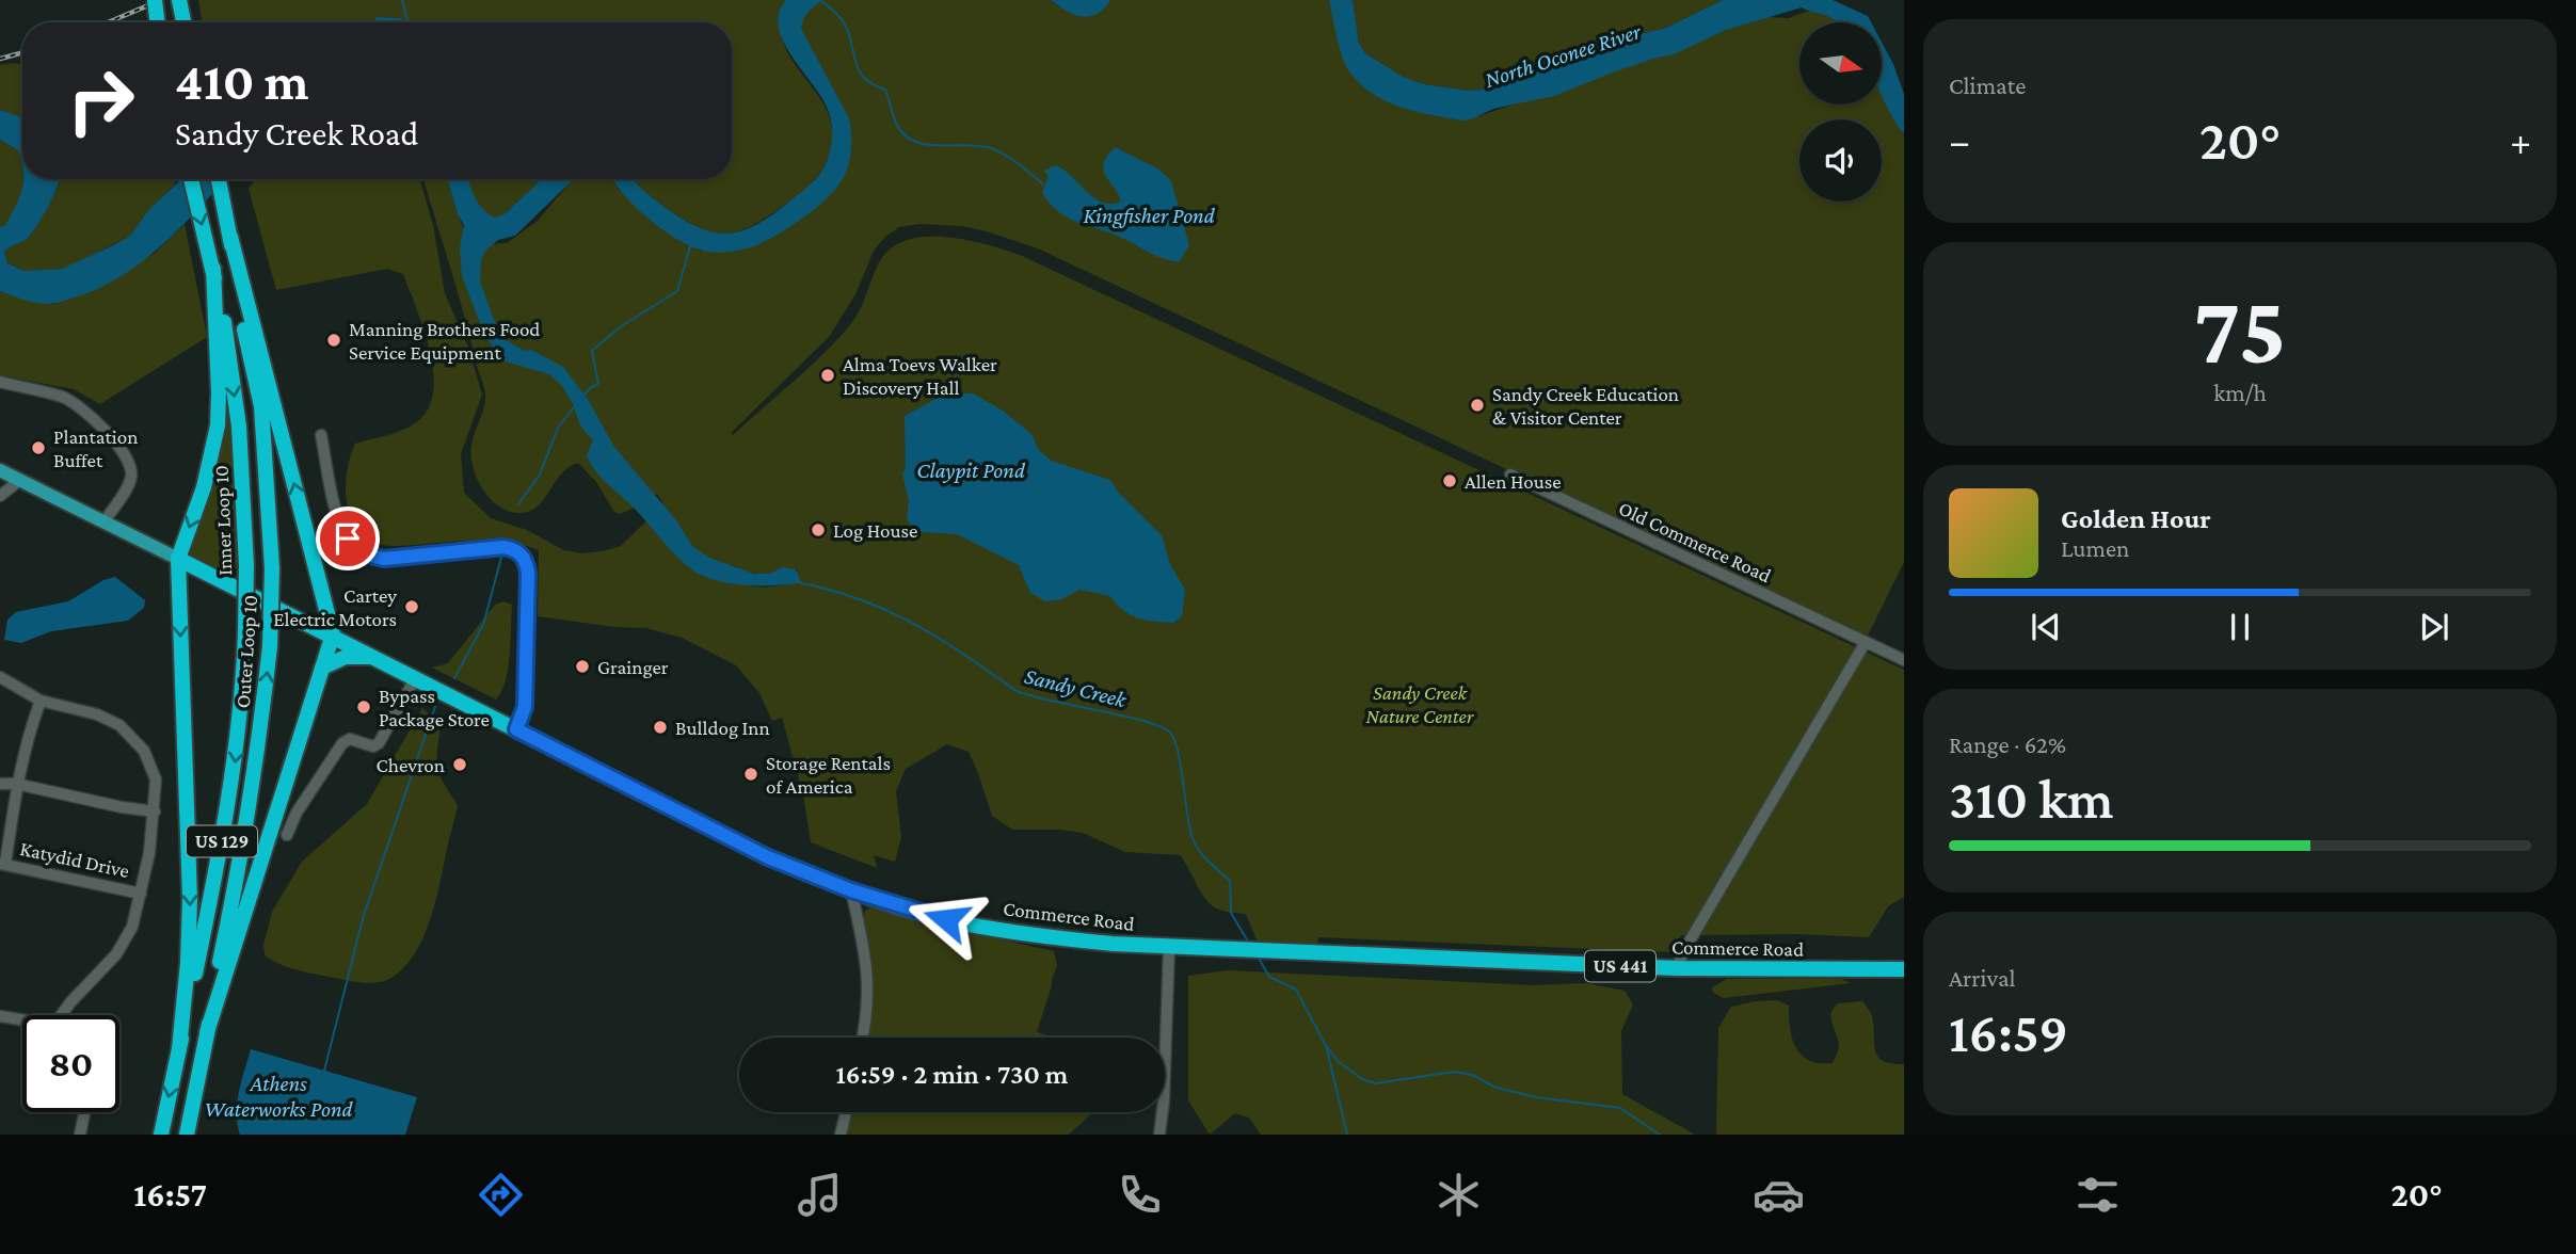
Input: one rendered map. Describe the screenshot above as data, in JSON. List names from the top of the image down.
{
  "streets": {
    "highway": [
      "Inner Loop 10",
      "Outer Loop 10",
      "US 129",
      "Commerce Road",
      "US 441"
    ],
    "street": ["Old Commerce Road", "Katydid Drive"]
  },
  "crossings": [
    ["Inner Loop 10", "US 129"]
  ],
  "water": [
    "North Oconee River",
    "Kingfisher Pond",
    "Claypit Pond",
    "Sandy Creek",
    "Athens Waterworks Pond"
  ],
  "parks": ["Sandy Creek Nature Center"],
  "places": [
    "Manning Brothers Food Service Equipment",
    "Alma Toevs Walker Discovery Hall",
    "Sandy Creek Education & Visitor Center",
    "Plantation Buffet",
    "Allen House",
    "Log House",
    "Cartey Electric Motors",
    "Grainger",
    "Bypass Package Store",
    "Bulldog Inn",
    "Chevron",
    "Storage Rentals of America"
  ],
  "north": "right",
  "page": {
    "tile": [
      "Climate",
      ["75", "km/h"],
      ["Range · 62%", "310 km"],
      ["Arrival", "16:59"]
    ],
    "turn": ["410 m", "Sandy Creek Road"],
    "heat": ["−", "20°", "+"],
    "song": ["Golden Hour", "Lumen"],
    "limit": "80",
    "trip": "16:59 · 2 min · 730 m",
    "tabs": ["16:57", "20°"]
  }
}
